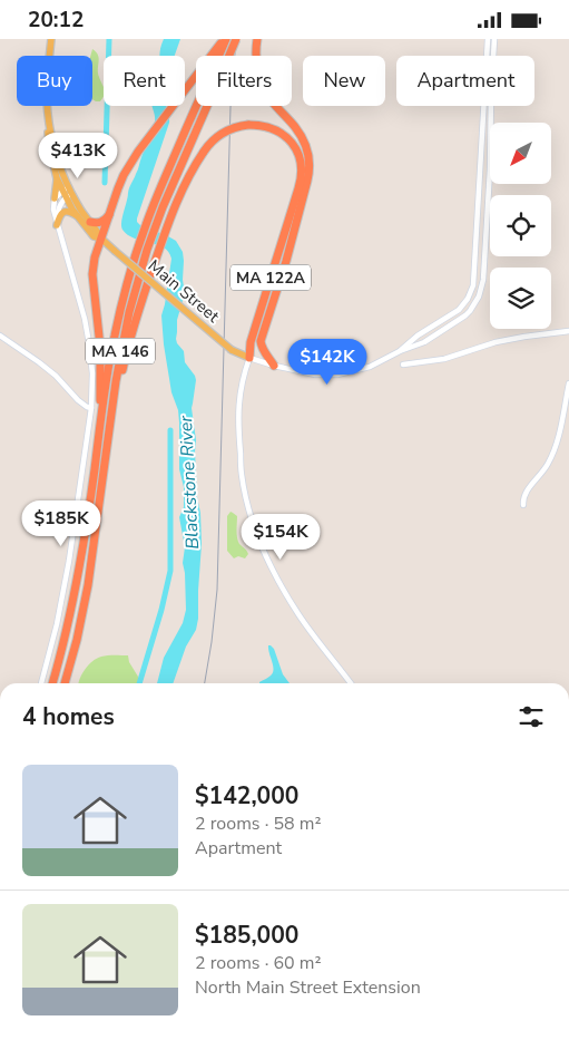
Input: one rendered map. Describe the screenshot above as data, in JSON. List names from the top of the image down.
{
  "streets": {
    "highway": ["MA 122A", "MA 146"],
    "main road": ["Main Street"]
  },
  "crossings": [
    ["MA 122A", "Main Street"],
    ["MA 122A", "MA 146"]
  ],
  "water": ["Blackstone River"],
  "north": "bottom left",
  "page": {
    "status": "20:12",
    "chip": [
      "Buy",
      "Rent",
      "Filters",
      "New",
      "Apartment"
    ],
    "price": [
      "$413K",
      "$142K",
      "$185K",
      "$154K"
    ],
    "heading": "4 homes",
    "list": [
      {
        "name": "$142,000",
        "note": "2 rooms · 58 m² · Apartment"
      },
      {
        "name": "$185,000",
        "note": "2 rooms · 60 m² · North Main Street Extension"
      }
    ]
  }
}
